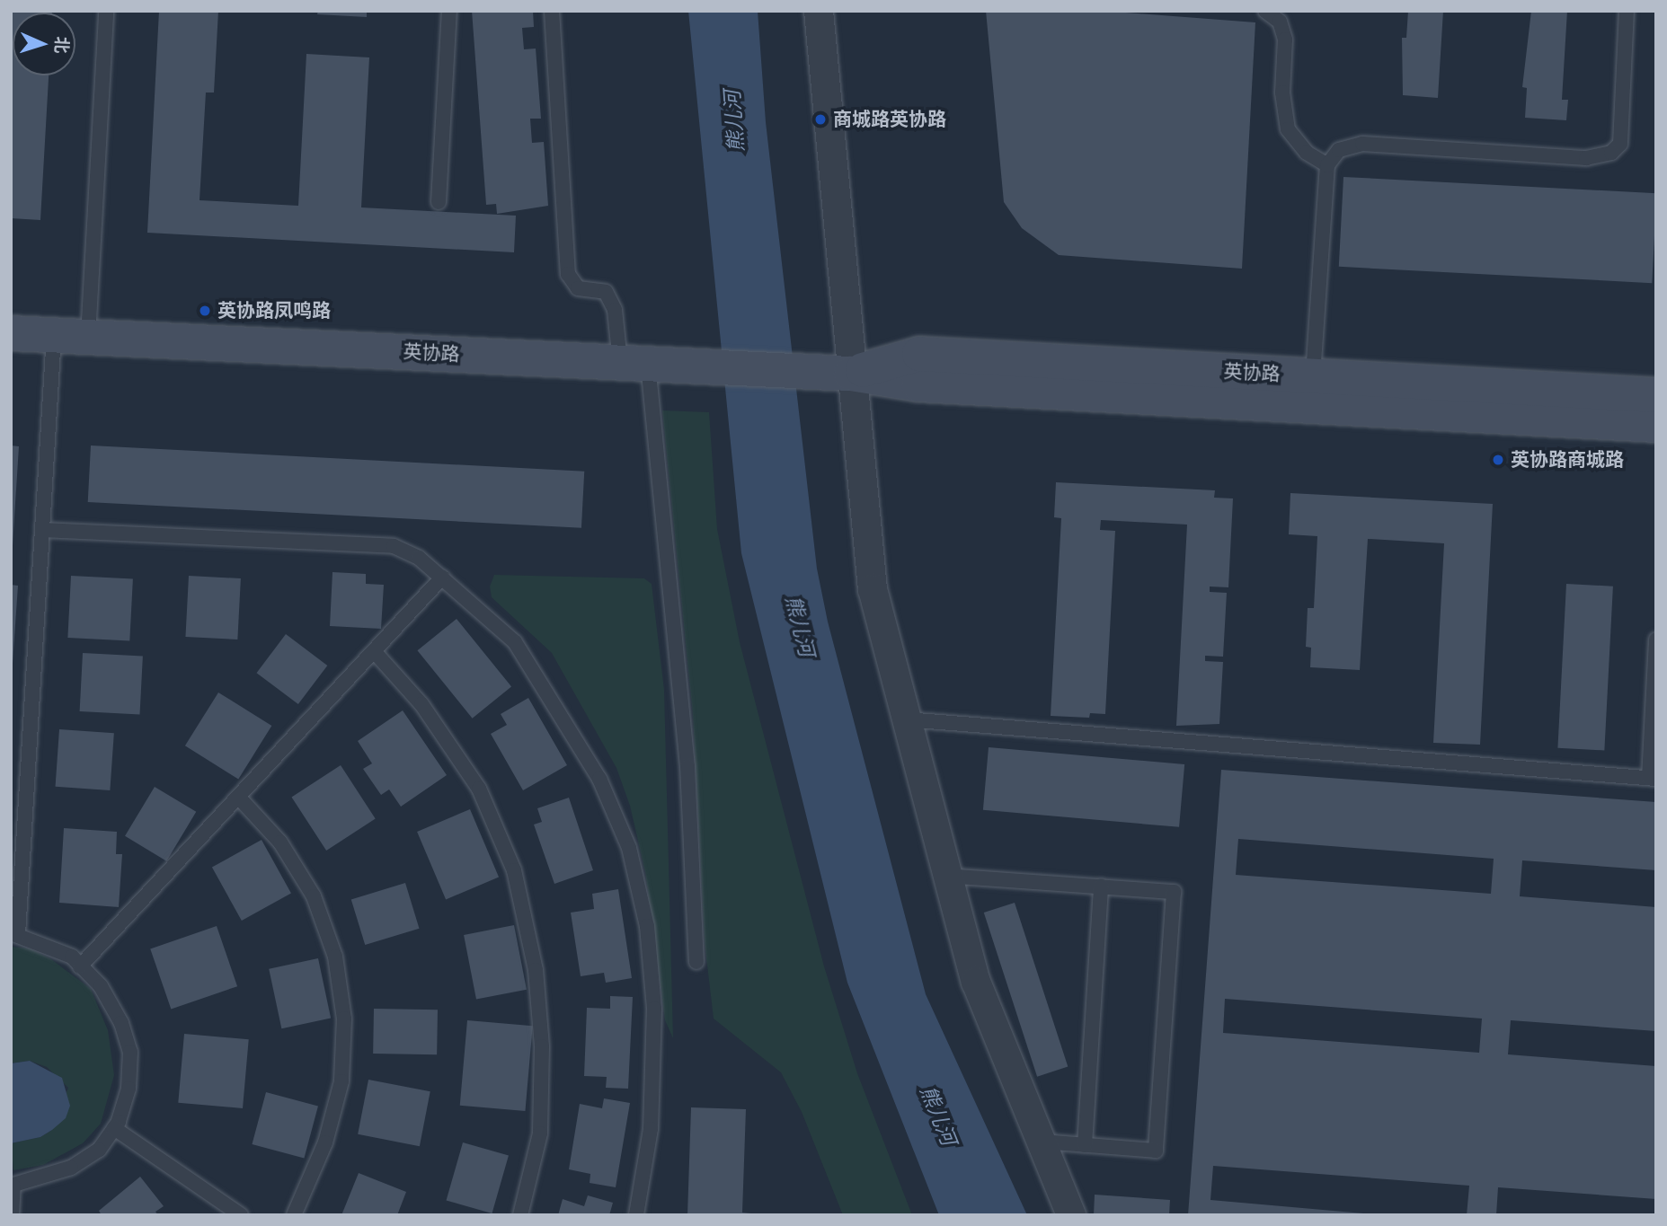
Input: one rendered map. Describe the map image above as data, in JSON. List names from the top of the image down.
{
  "streets": {
    "street": ["英协路"]
  },
  "water": ["熊儿河"],
  "places": ["商城路英协路", "英协路凤鸣路", "英协路商城路"],
  "north": "right"
}
